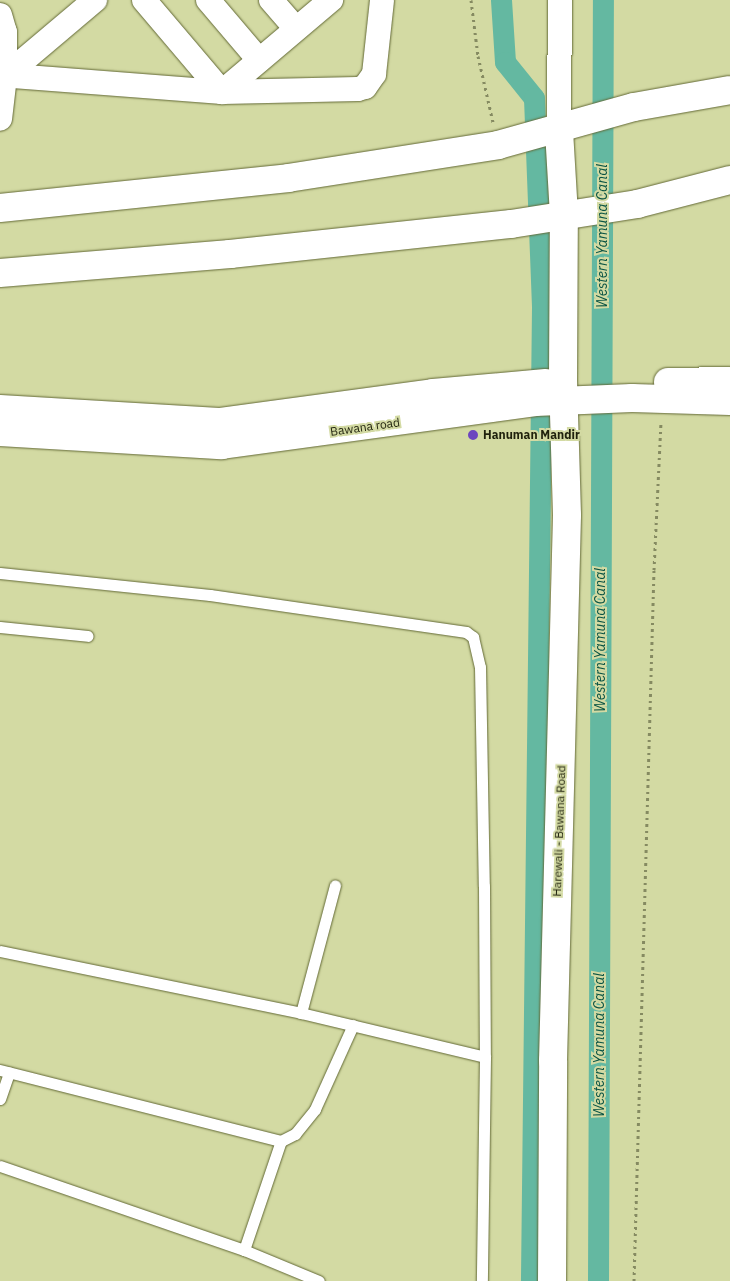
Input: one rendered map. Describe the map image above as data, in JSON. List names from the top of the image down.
{
  "streets": {
    "street": ["Bawana road", "Harewali - Bawana Road"]
  },
  "crossings": [
    ["Bawana road", "Harewali - Bawana Road"]
  ],
  "water": ["Western Yamuna Canal"],
  "places": ["Hanuman Mandir"]
}
